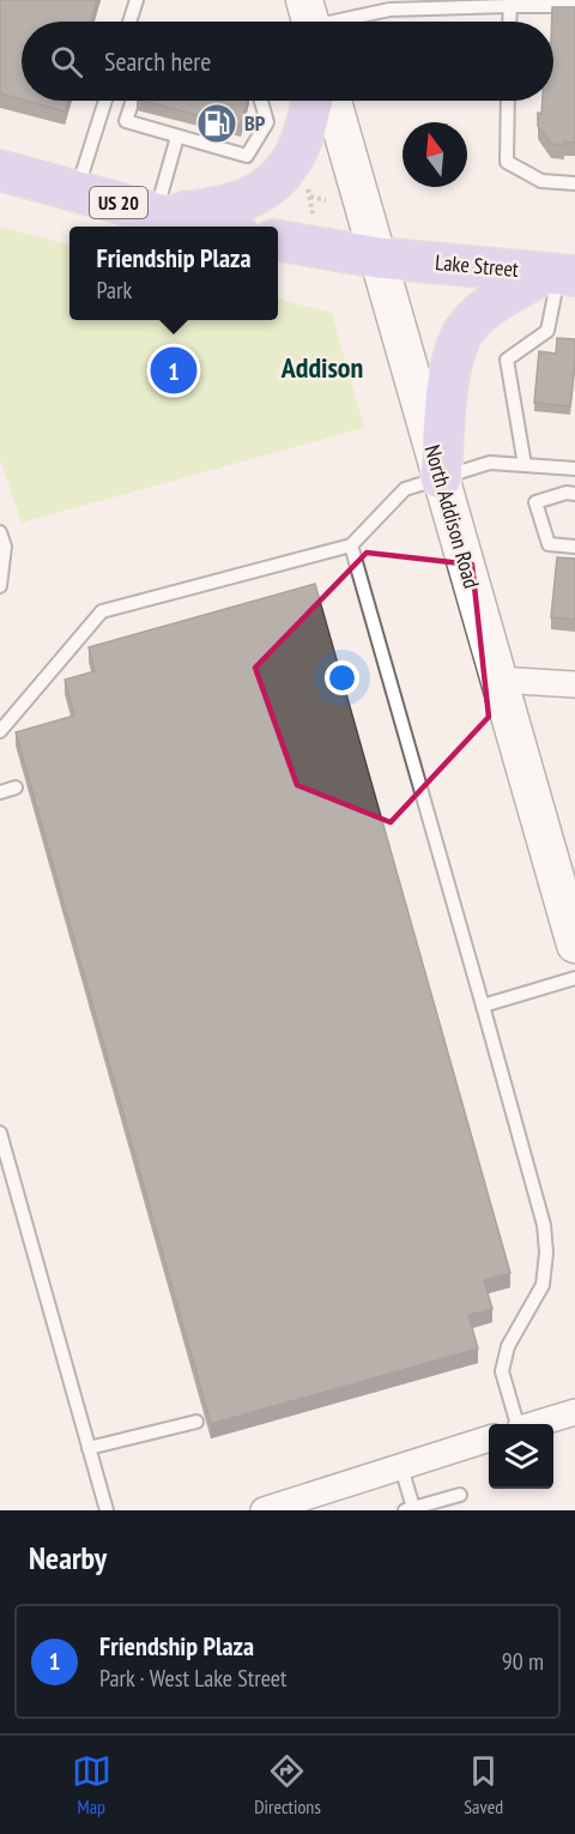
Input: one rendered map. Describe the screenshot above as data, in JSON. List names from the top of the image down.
{
  "streets": {
    "main road": ["US 20", "Lake Street"],
    "street": ["North Addison Road"]
  },
  "crossings": [
    ["Lake Street", "North Addison Road"]
  ],
  "districts": ["Addison"],
  "places": {
    "fuel station": ["BP"]
  },
  "north": "top",
  "page": {
    "search": "Search here",
    "popup": ["Friendship Plaza", "Park"],
    "pins": "1",
    "heading": "Nearby",
    "list": [
      {
        "mark": "1",
        "name": "Friendship Plaza",
        "note": "Park · West Lake Street",
        "value": "90 m"
      }
    ],
    "nav": ["Map", "Directions", "Saved"]
  }
}
